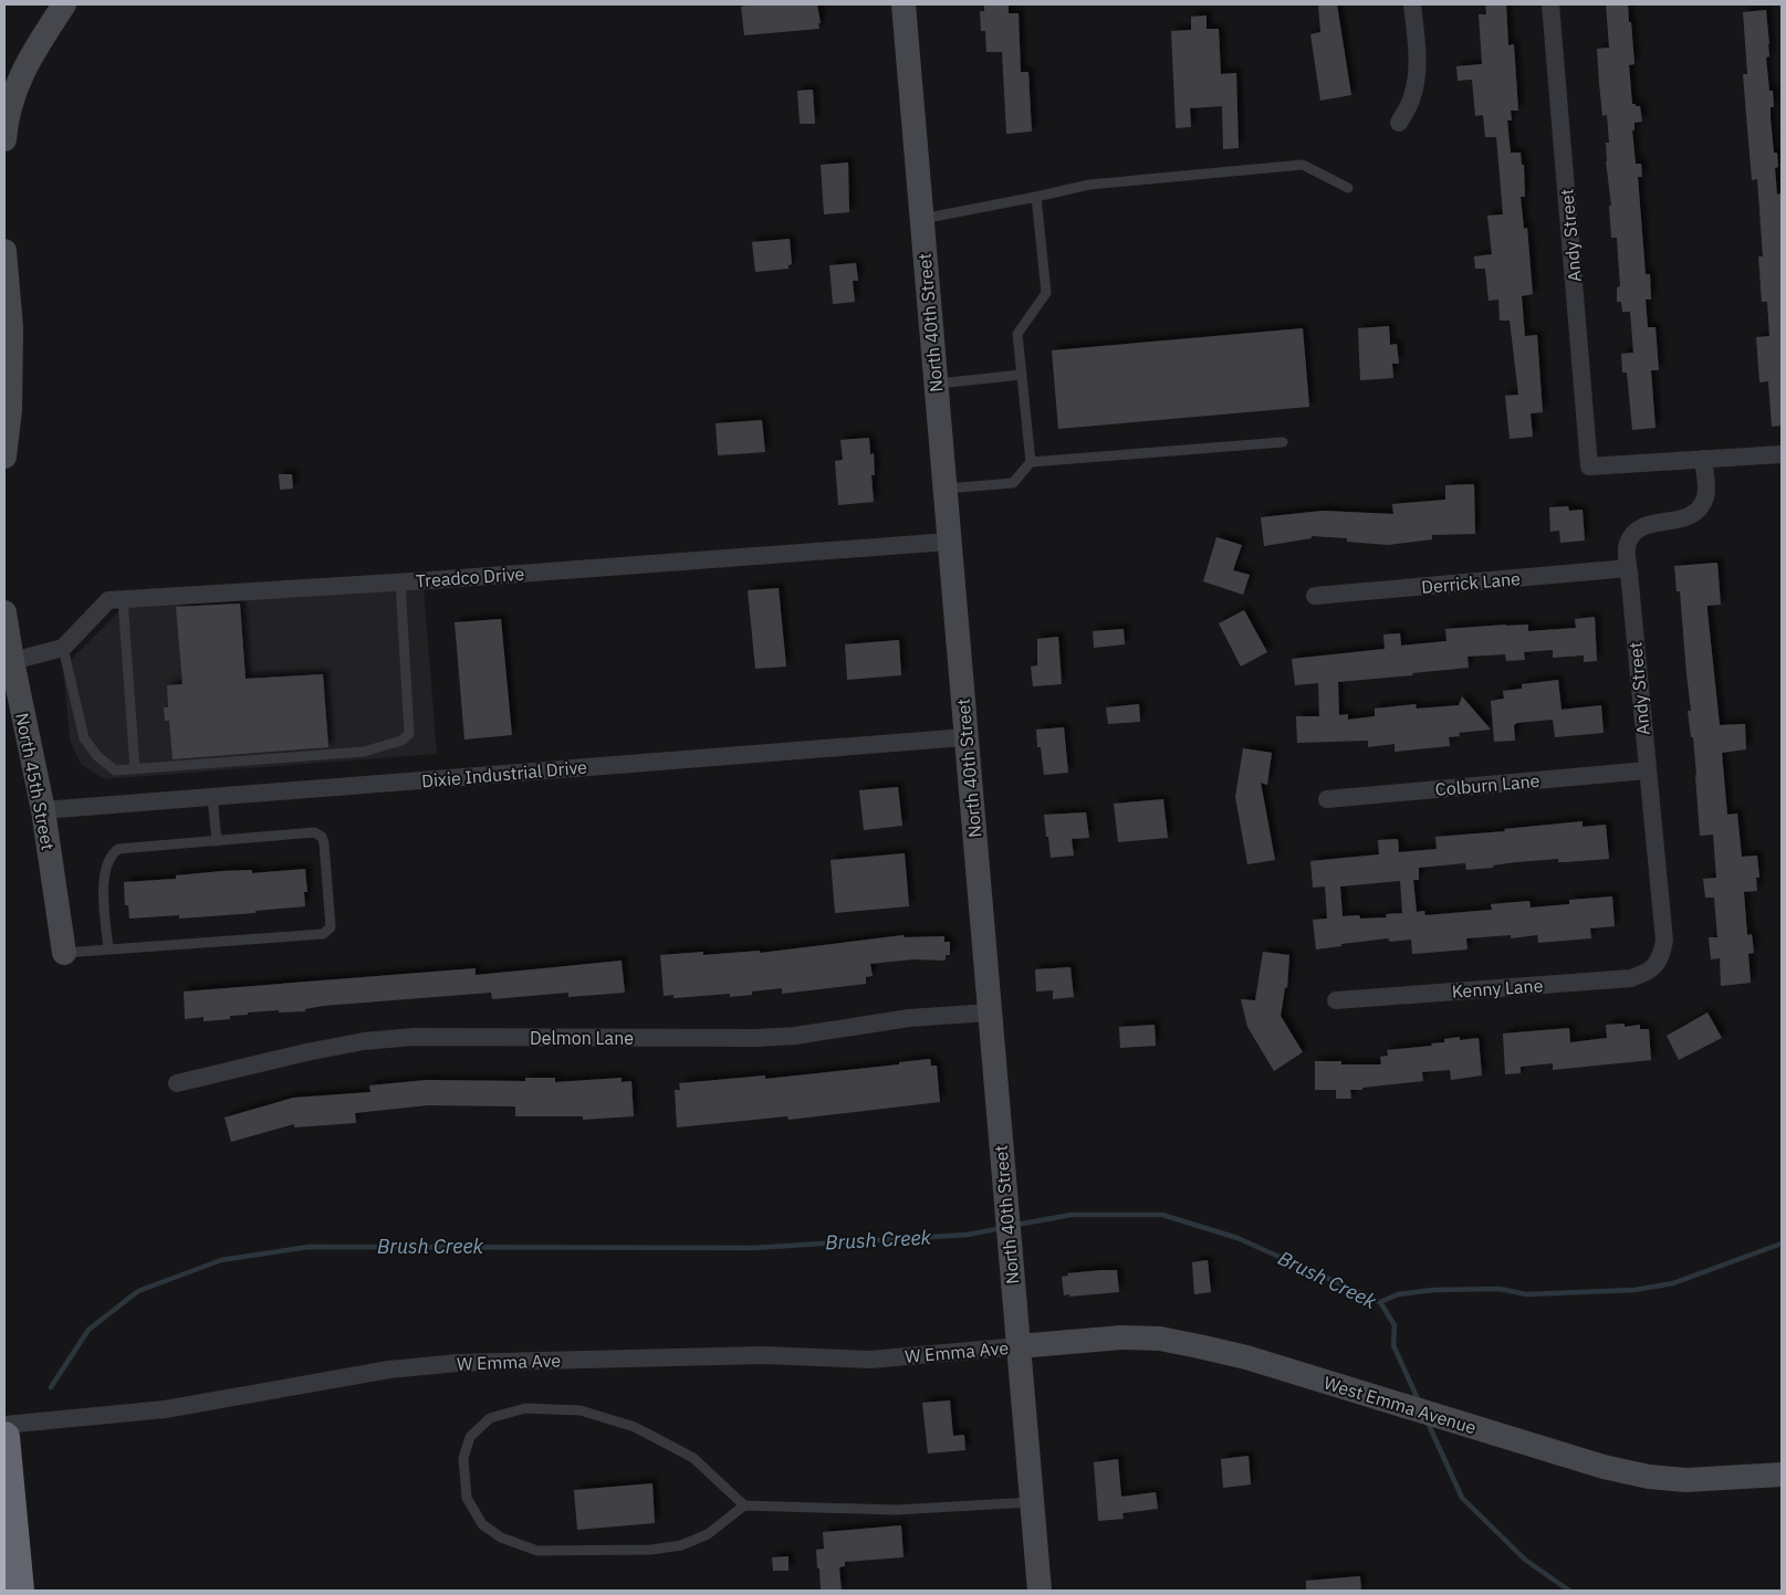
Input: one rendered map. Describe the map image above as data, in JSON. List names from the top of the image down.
{
  "streets": {
    "street": [
      "Andy Street",
      "North 40th Street",
      "Treadco Drive",
      "Derrick Lane",
      "Dixie Industrial Drive",
      "North 45th Street",
      "Colburn Lane",
      "Kenny Lane",
      "Delmon Lane",
      "W Emma Ave",
      "West Emma Avenue"
    ]
  },
  "crossings": [
    ["Andy Street", "Derrick Lane"],
    ["Andy Street", "Colburn Lane"],
    ["Andy Street", "Kenny Lane"],
    ["North 40th Street", "Treadco Drive"],
    ["North 40th Street", "Dixie Industrial Drive"],
    ["North 40th Street", "Delmon Lane"],
    ["North 40th Street", "W Emma Ave"],
    ["North 40th Street", "West Emma Avenue"],
    ["Dixie Industrial Drive", "North 45th Street"],
    ["W Emma Ave", "West Emma Avenue"]
  ],
  "water": ["Brush Creek"]
}
